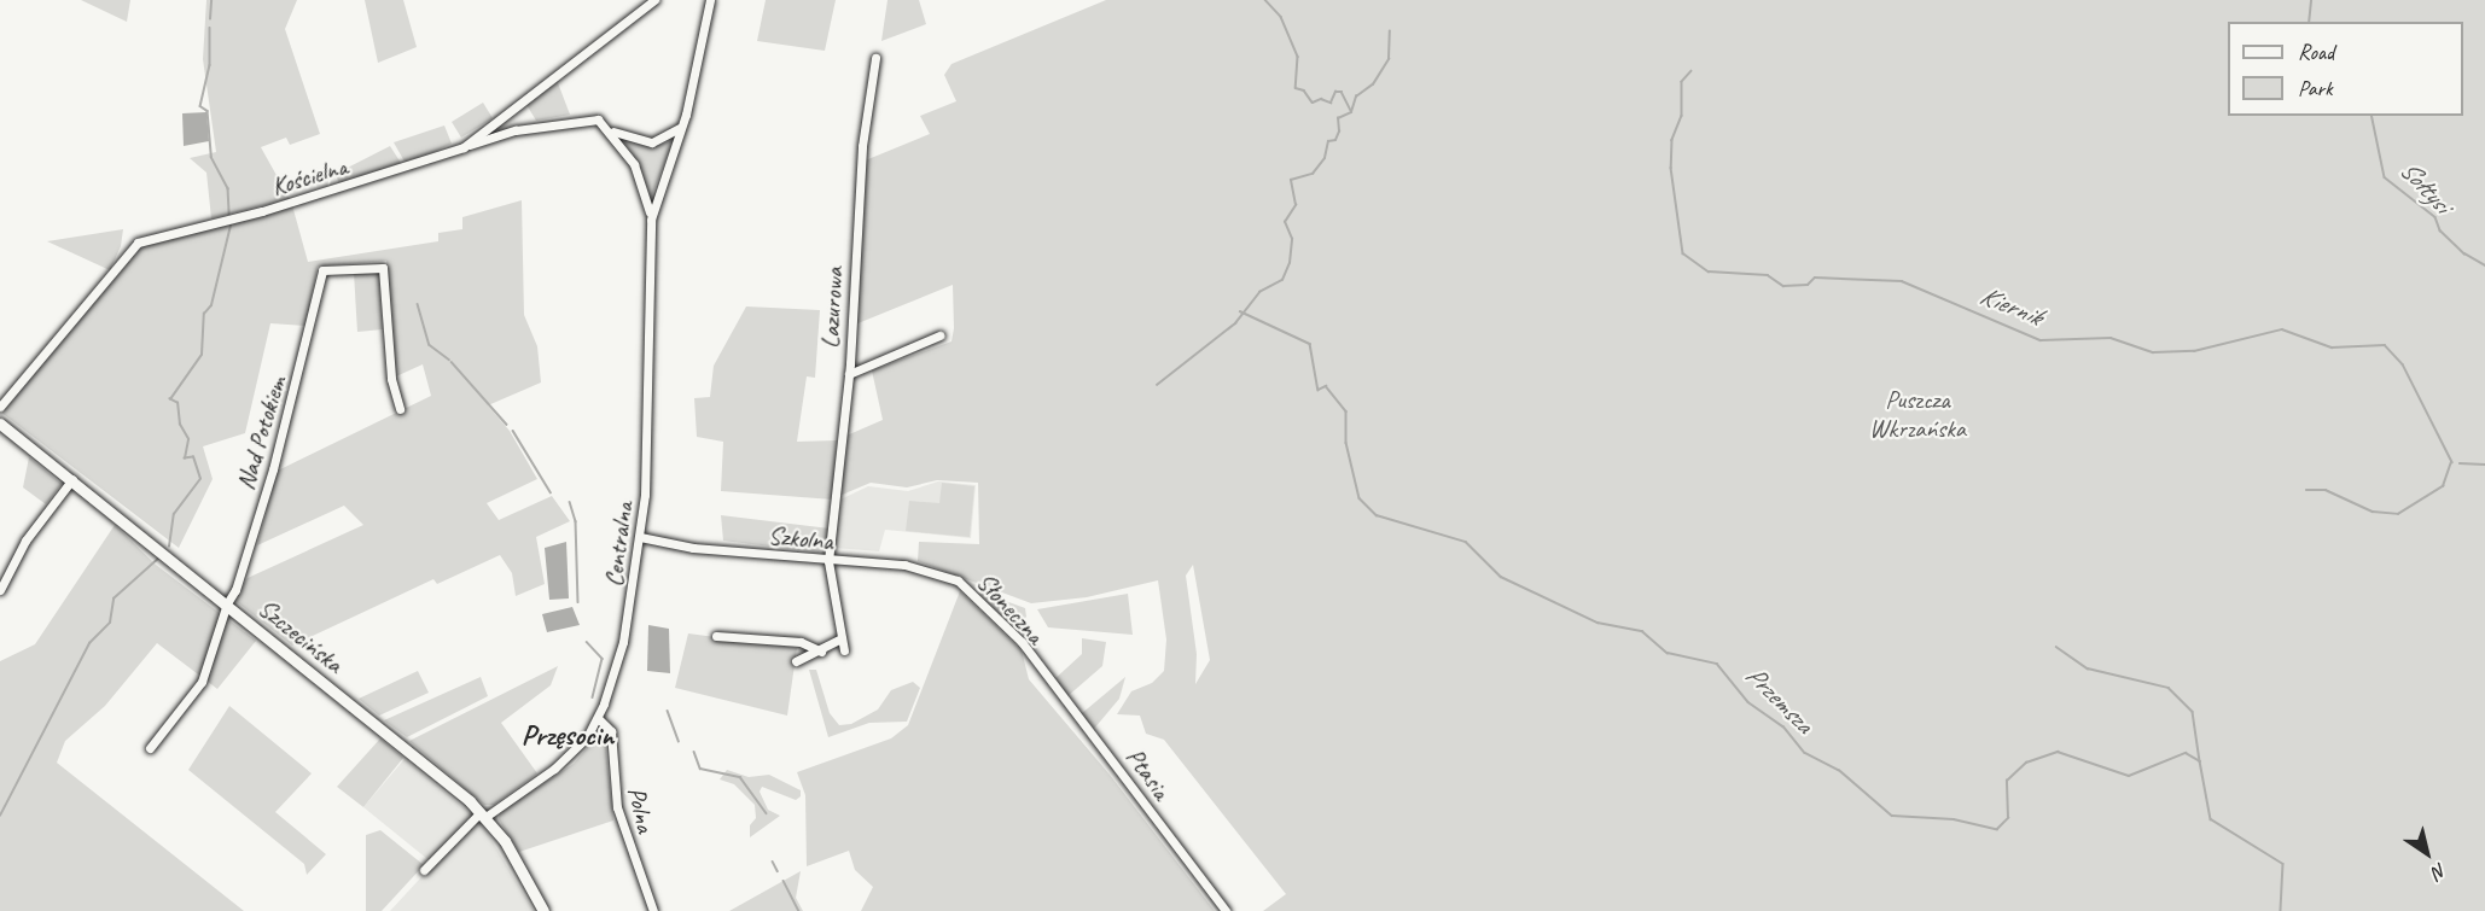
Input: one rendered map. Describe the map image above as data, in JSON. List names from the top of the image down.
{
  "streets": {
    "street": [
      "Kościelna",
      "Lazurowa",
      "Nad Potokiem",
      "Szkolna",
      "Centralna",
      "Słoneczna",
      "Szczecińska",
      "Ptasia",
      "Polna"
    ]
  },
  "crossings": [
    ["Lazurowa", "Szkolna"],
    ["Nad Potokiem", "Szczecińska"],
    ["Szkolna", "Centralna"],
    ["Szkolna", "Słoneczna"],
    ["Centralna", "Szczecińska"],
    ["Centralna", "Polna"],
    ["Słoneczna", "Ptasia"]
  ],
  "districts": ["Przęsocin"],
  "water": ["Sołtysi", "Kiernik", "Przemsza"],
  "parks": ["Puszcza Wkrzańska"],
  "legend": ["Road", "Park"],
  "north": "bottom right"
}
